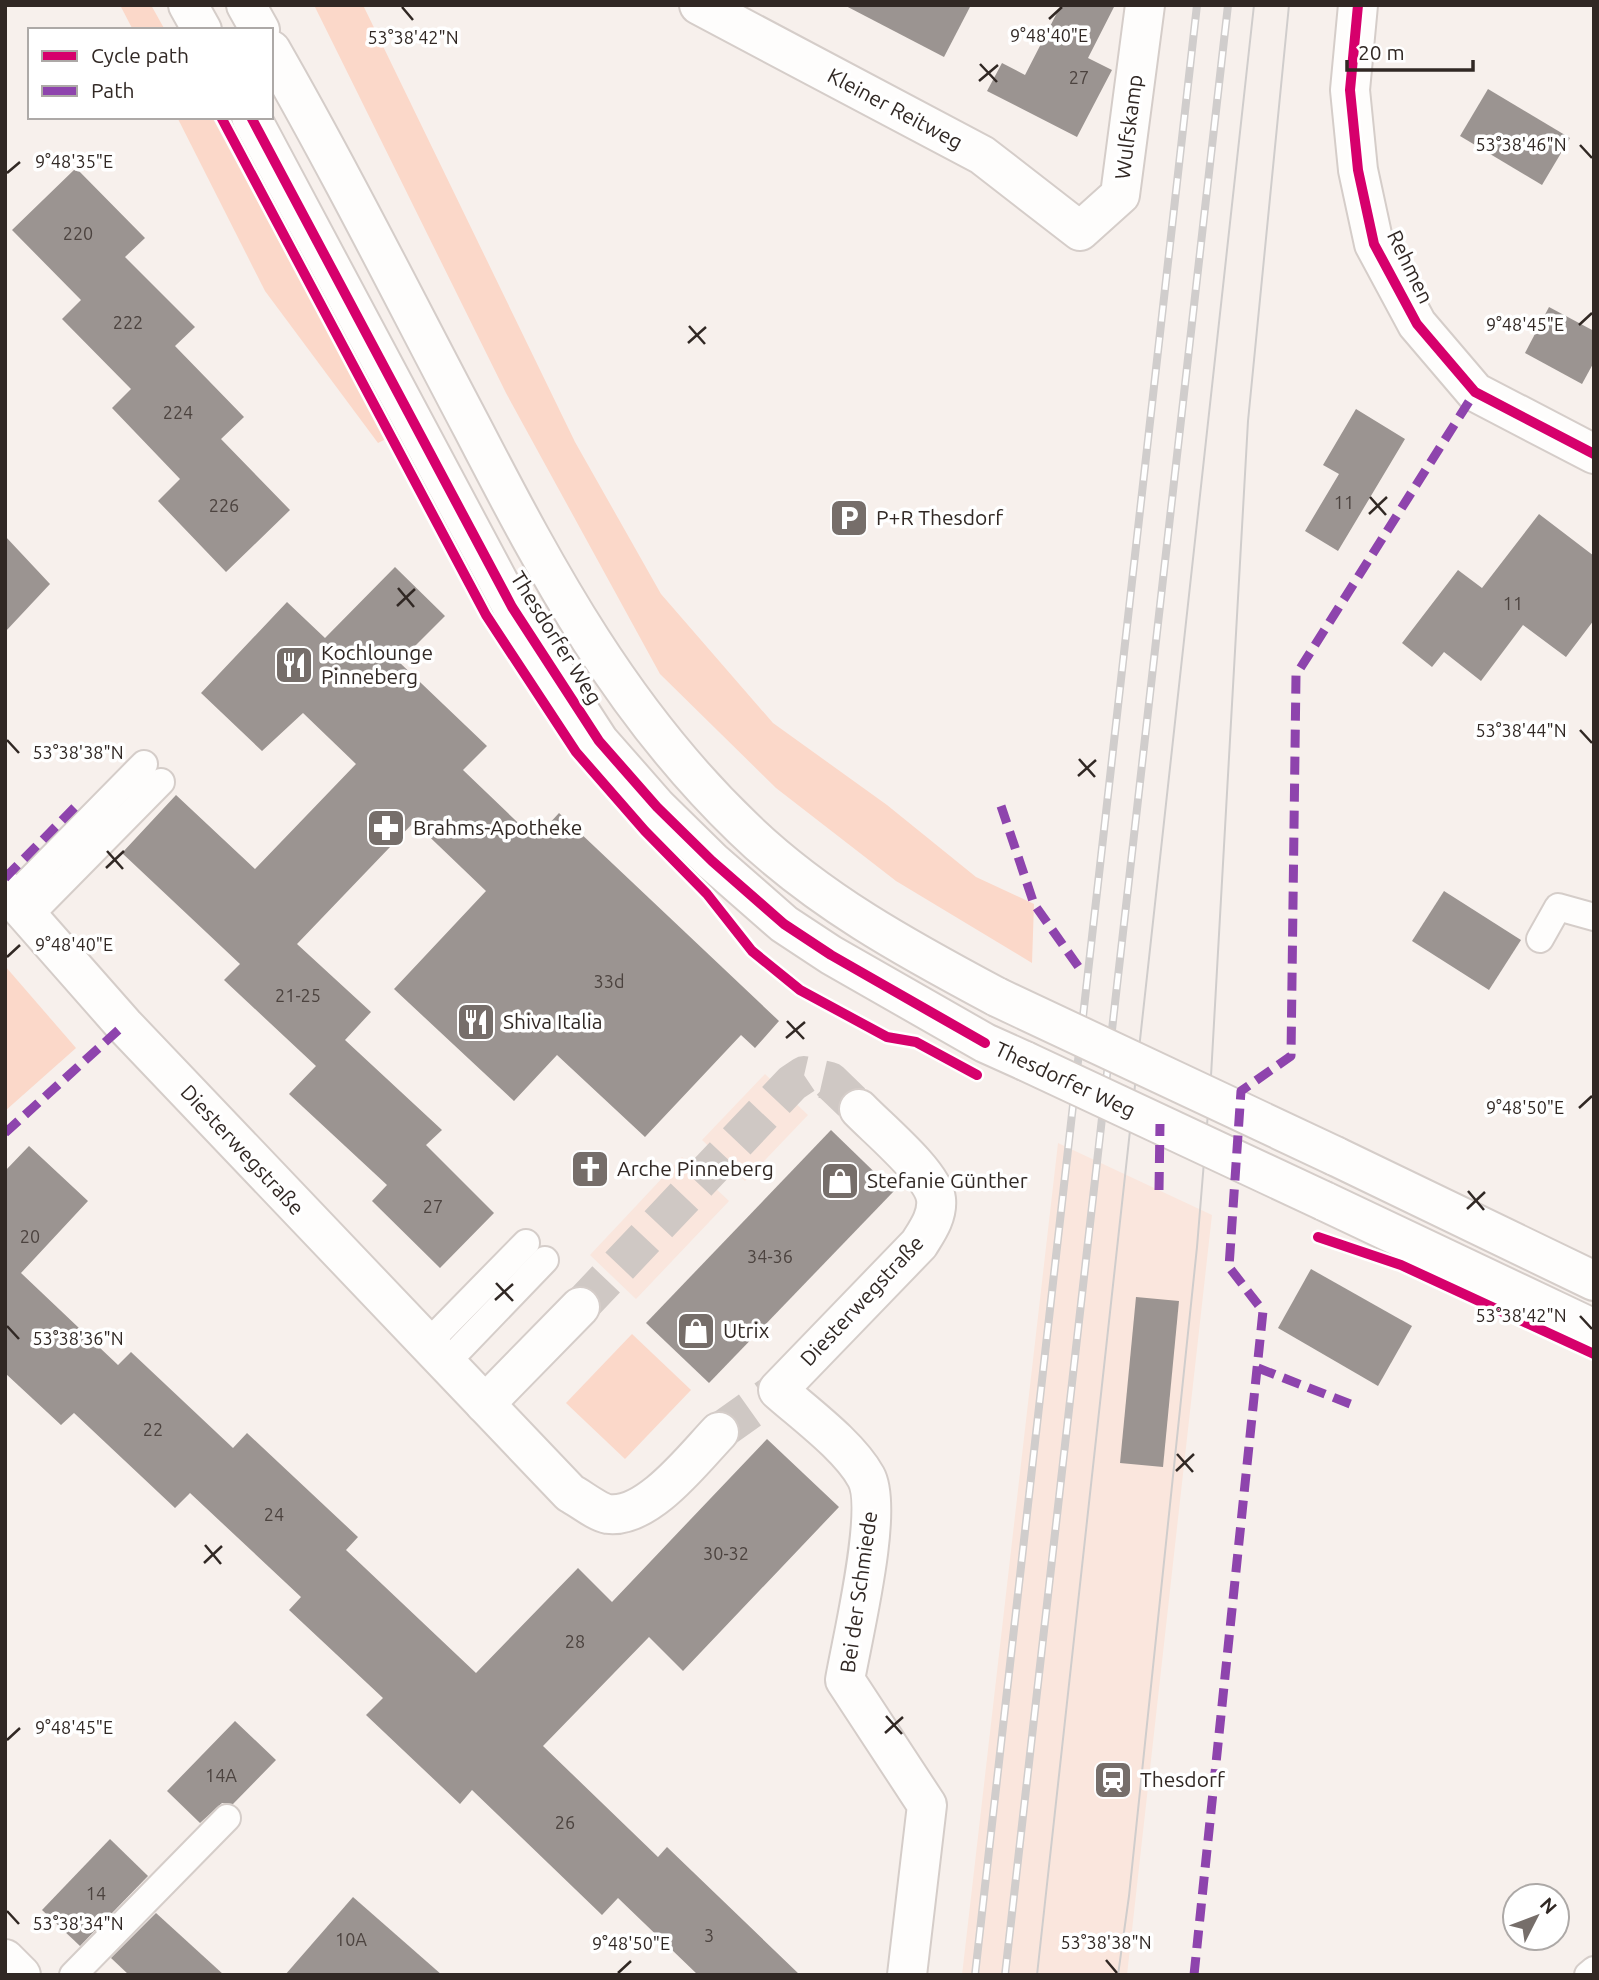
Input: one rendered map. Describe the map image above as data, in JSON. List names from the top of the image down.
{
  "streets": {
    "street": [
      "Kleiner Reitweg",
      "Wulfskamp",
      "Rehmen",
      "Thesdorfer Weg",
      "Diesterwegstraße",
      "Bei der Schmiede"
    ]
  },
  "crossings": [
    ["Kleiner Reitweg", "Wulfskamp"],
    ["Diesterwegstraße", "Bei der Schmiede"]
  ],
  "places": {
    "parking": ["P+R Thesdorf"],
    "restaurant": ["Kochlounge Pinneberg", "Shiva Italia"],
    "pharmacy": ["Brahms-Apotheke"],
    "church": ["Arche Pinneberg"],
    "shop": ["Stefanie Günther", "Utrix"],
    "station": ["Thesdorf"]
  },
  "house_numbers": [
    "27",
    "220",
    "222",
    "224",
    "11",
    "226",
    "11",
    "33d",
    "21-25",
    "27",
    "20",
    "34-36",
    "22",
    "24",
    "30-32",
    "28",
    "14A",
    "26",
    "14",
    "3",
    "10A"
  ],
  "legend": ["Cycle path", "Path"],
  "scale_bar": "20 m",
  "north": "top right",
  "coordinates": [
    "9°48'40\"E",
    "53°38'42\"N",
    "53°38'46\"N",
    "9°48'35\"E",
    "9°48'45\"E",
    "53°38'44\"N",
    "53°38'38\"N",
    "9°48'50\"E",
    "53°38'36\"N",
    "53°38'34\"N"
  ]
}
